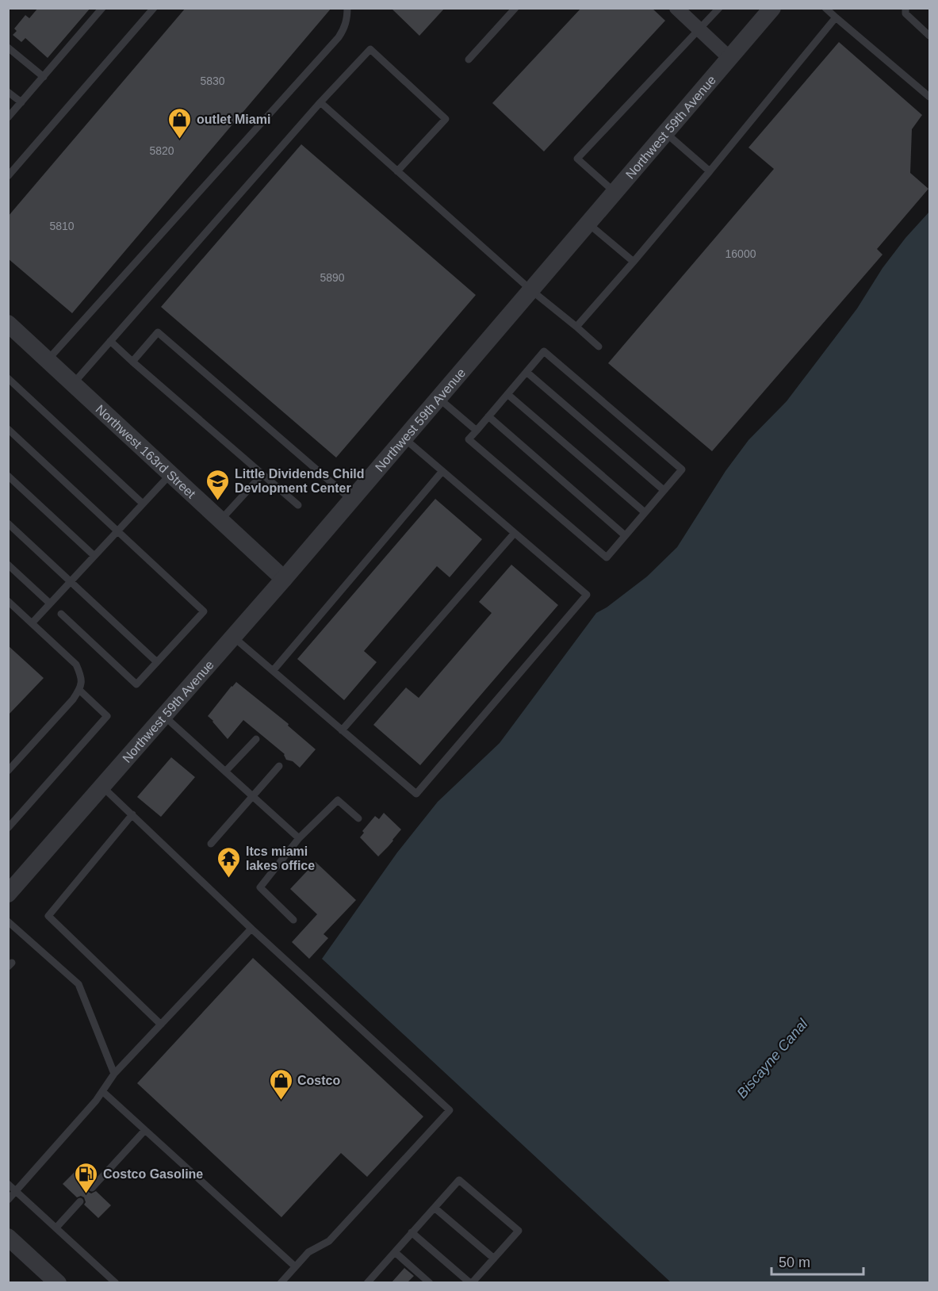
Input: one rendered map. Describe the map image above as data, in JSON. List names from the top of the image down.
{
  "streets": {
    "street": ["Northwest 59th Avenue", "Northwest 163rd Street"]
  },
  "crossings": [
    ["Northwest 59th Avenue", "Northwest 163rd Street"]
  ],
  "water": ["Biscayne Canal"],
  "places": {
    "shop": ["outlet Miami", "Costco"],
    "school or university": ["Little Dividends Child Devlopment Center"],
    "temple": ["ltcs miami lakes office"],
    "fuel station": ["Costco Gasoline"]
  },
  "house_numbers": [
    "5830",
    "5820",
    "5810",
    "16000",
    "5890"
  ],
  "scale_bar": "50 m"
}
